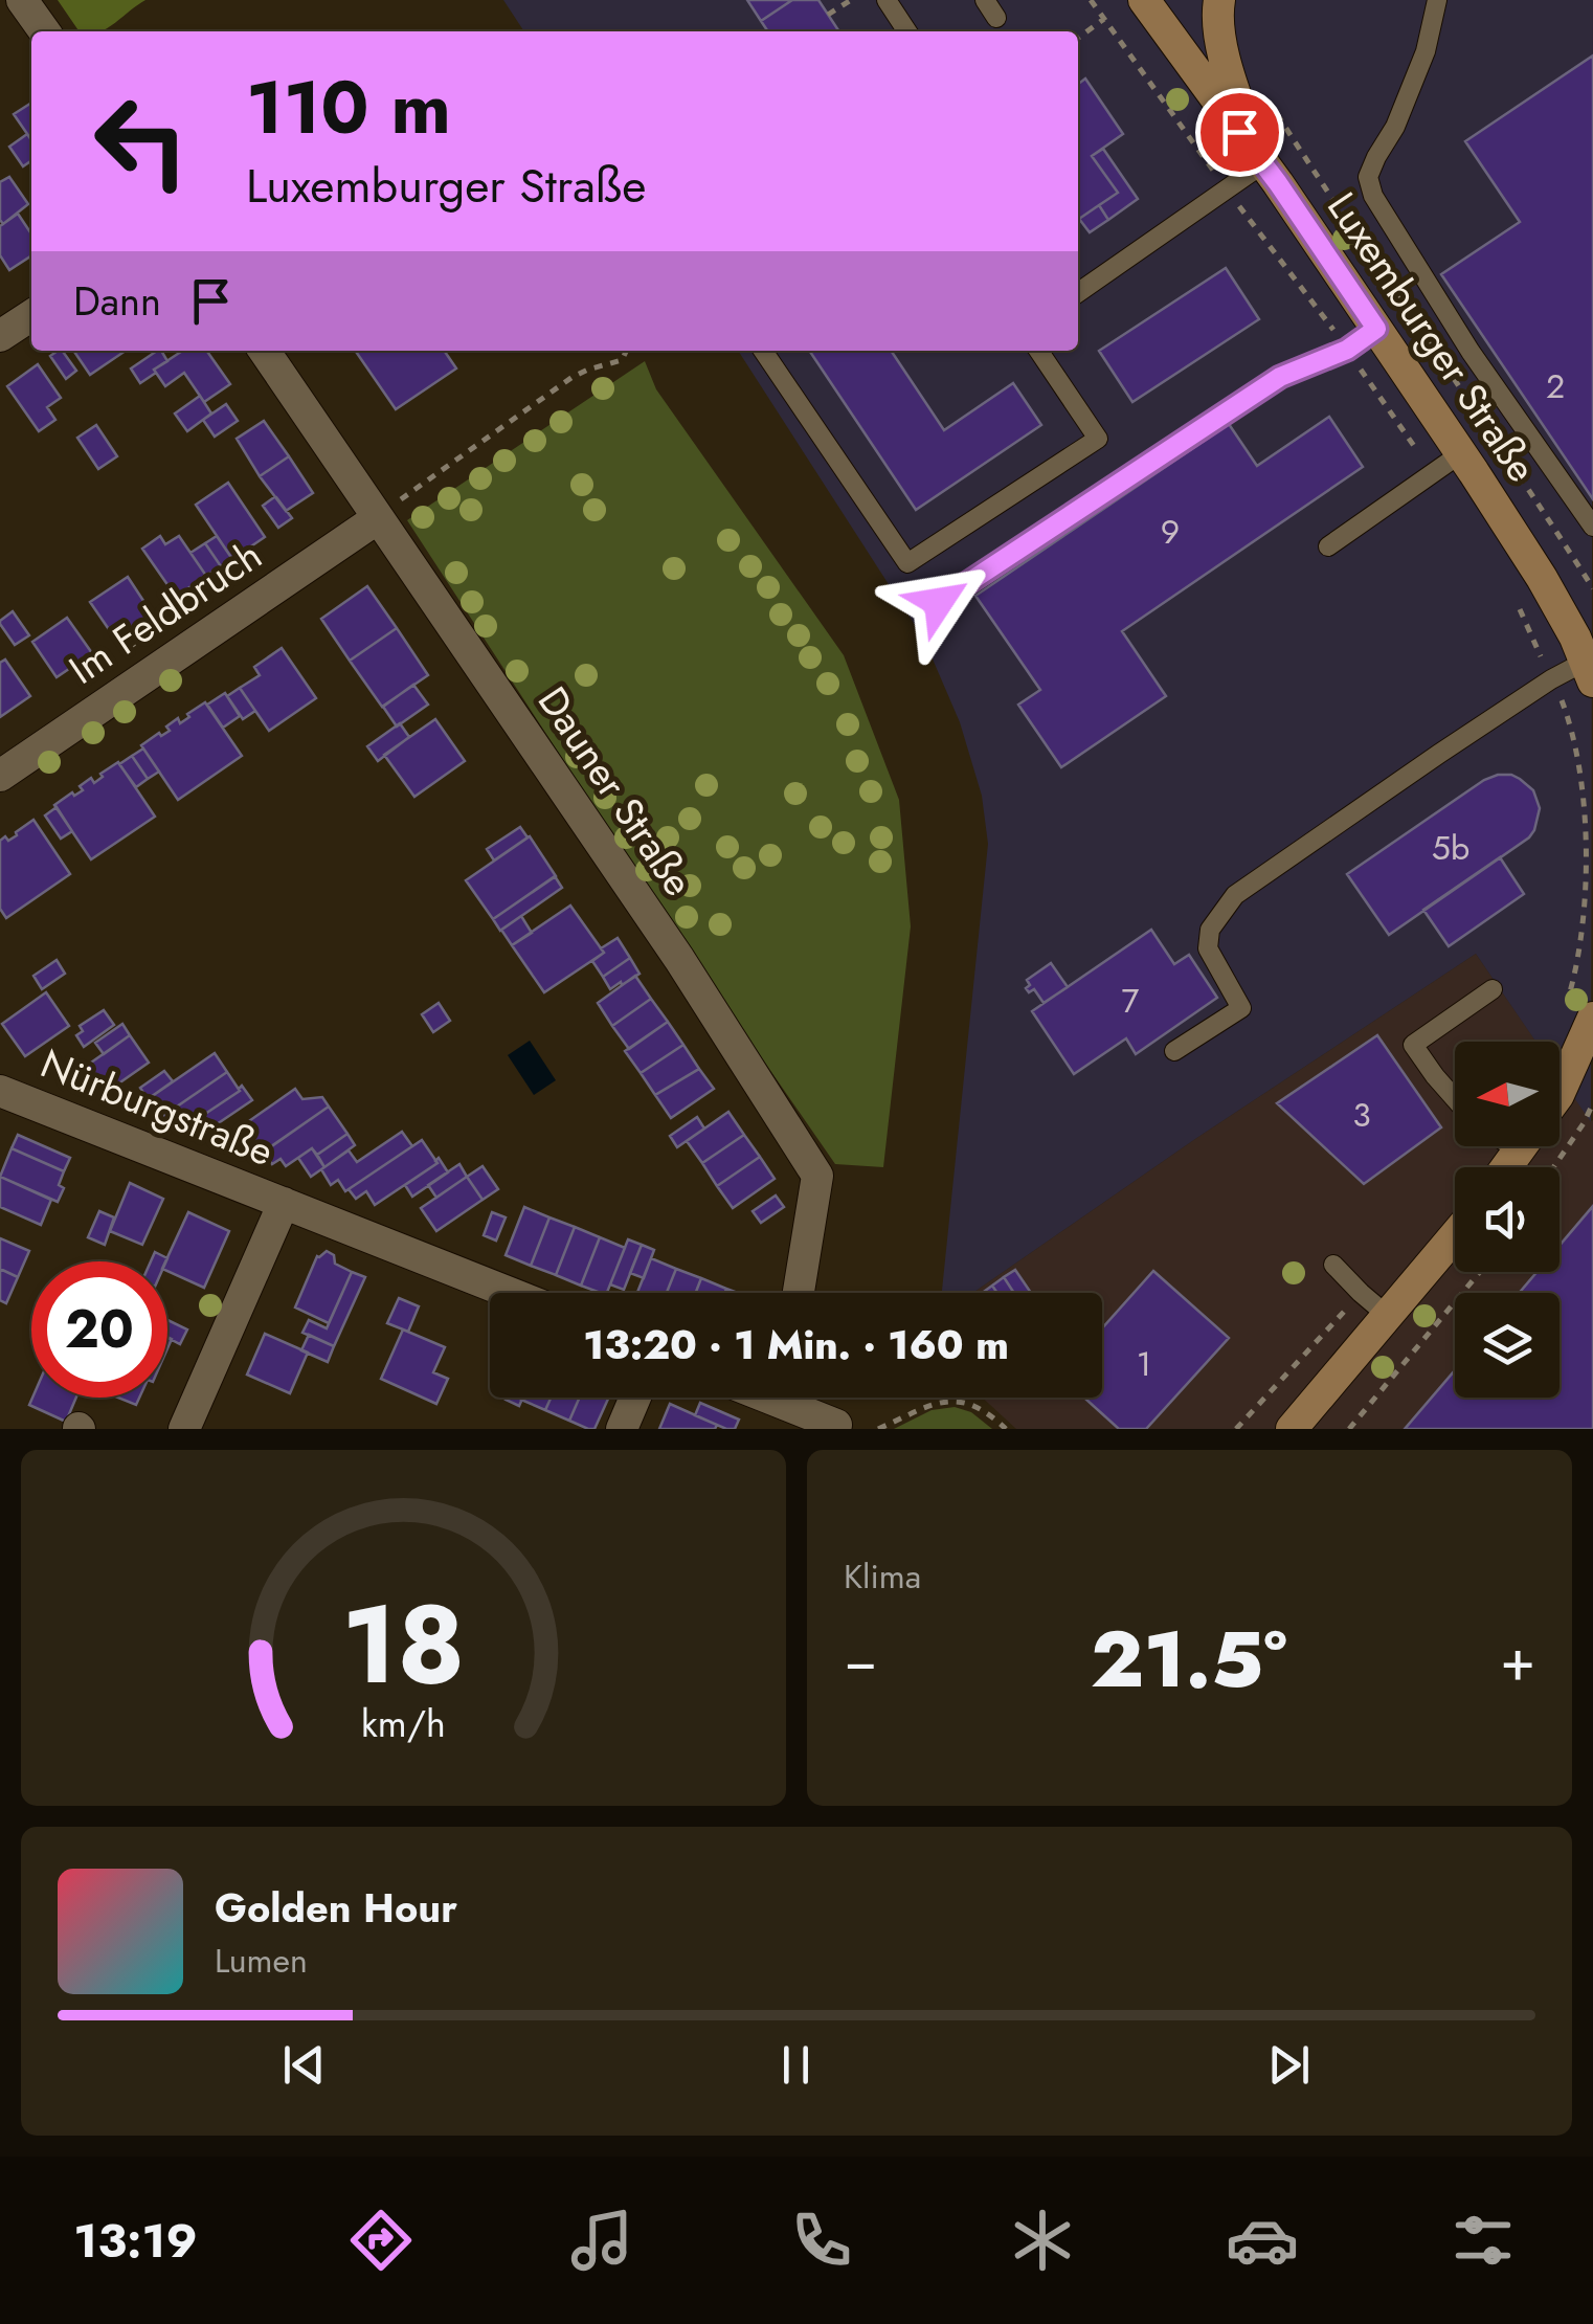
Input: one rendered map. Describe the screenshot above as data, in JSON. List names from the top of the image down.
{
  "streets": {
    "main road": ["Luxemburger Straße"],
    "street": ["Im Feldbruch", "Dauner Straße", "Nürburgstraße"]
  },
  "crossings": [
    ["Im Feldbruch", "Dauner Straße"]
  ],
  "house_numbers": [
    "2",
    "9",
    "5b",
    "7",
    "3",
    "1"
  ],
  "north": "left",
  "page": {
    "turn": ["110 m", "Luxemburger Straße"],
    "then": "Dann",
    "limit": "20",
    "trip": "13:20 · 1 Min. · 160 m",
    "tile": "Klima",
    "heat": ["−", "21.5°", "+"],
    "song": ["Golden Hour", "Lumen"],
    "tabs": "13:19",
    "gauge": ["18", "km/h"]
  }
}
